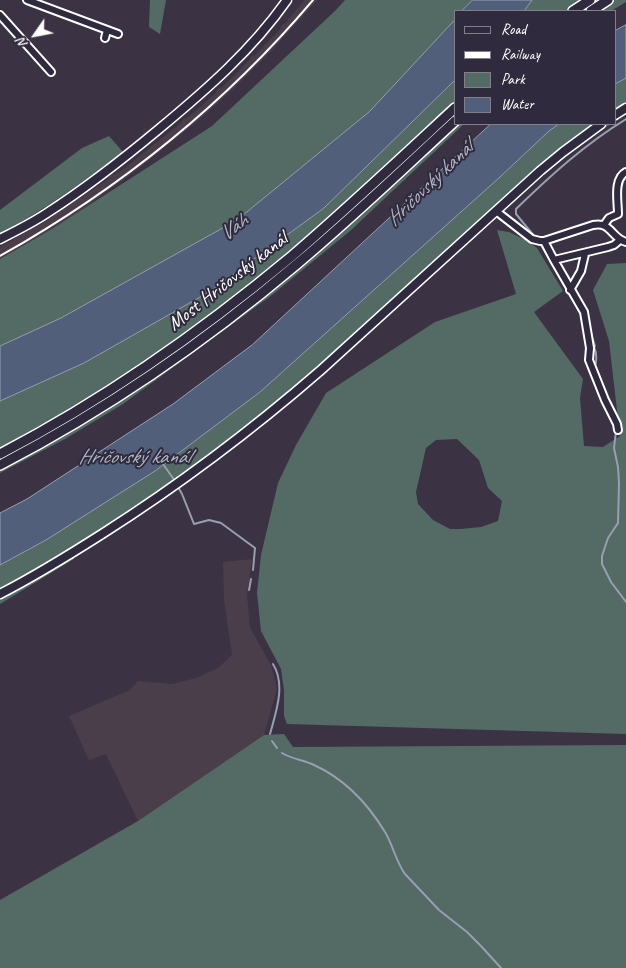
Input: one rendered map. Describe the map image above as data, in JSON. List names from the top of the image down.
{
  "streets": {
    "highway": ["Most Hričovský kanál"]
  },
  "water": ["Hričovský kanál", "Váh"],
  "legend": [
    "Road",
    "Railway",
    "Park",
    "Water"
  ],
  "north": "bottom left"
}
